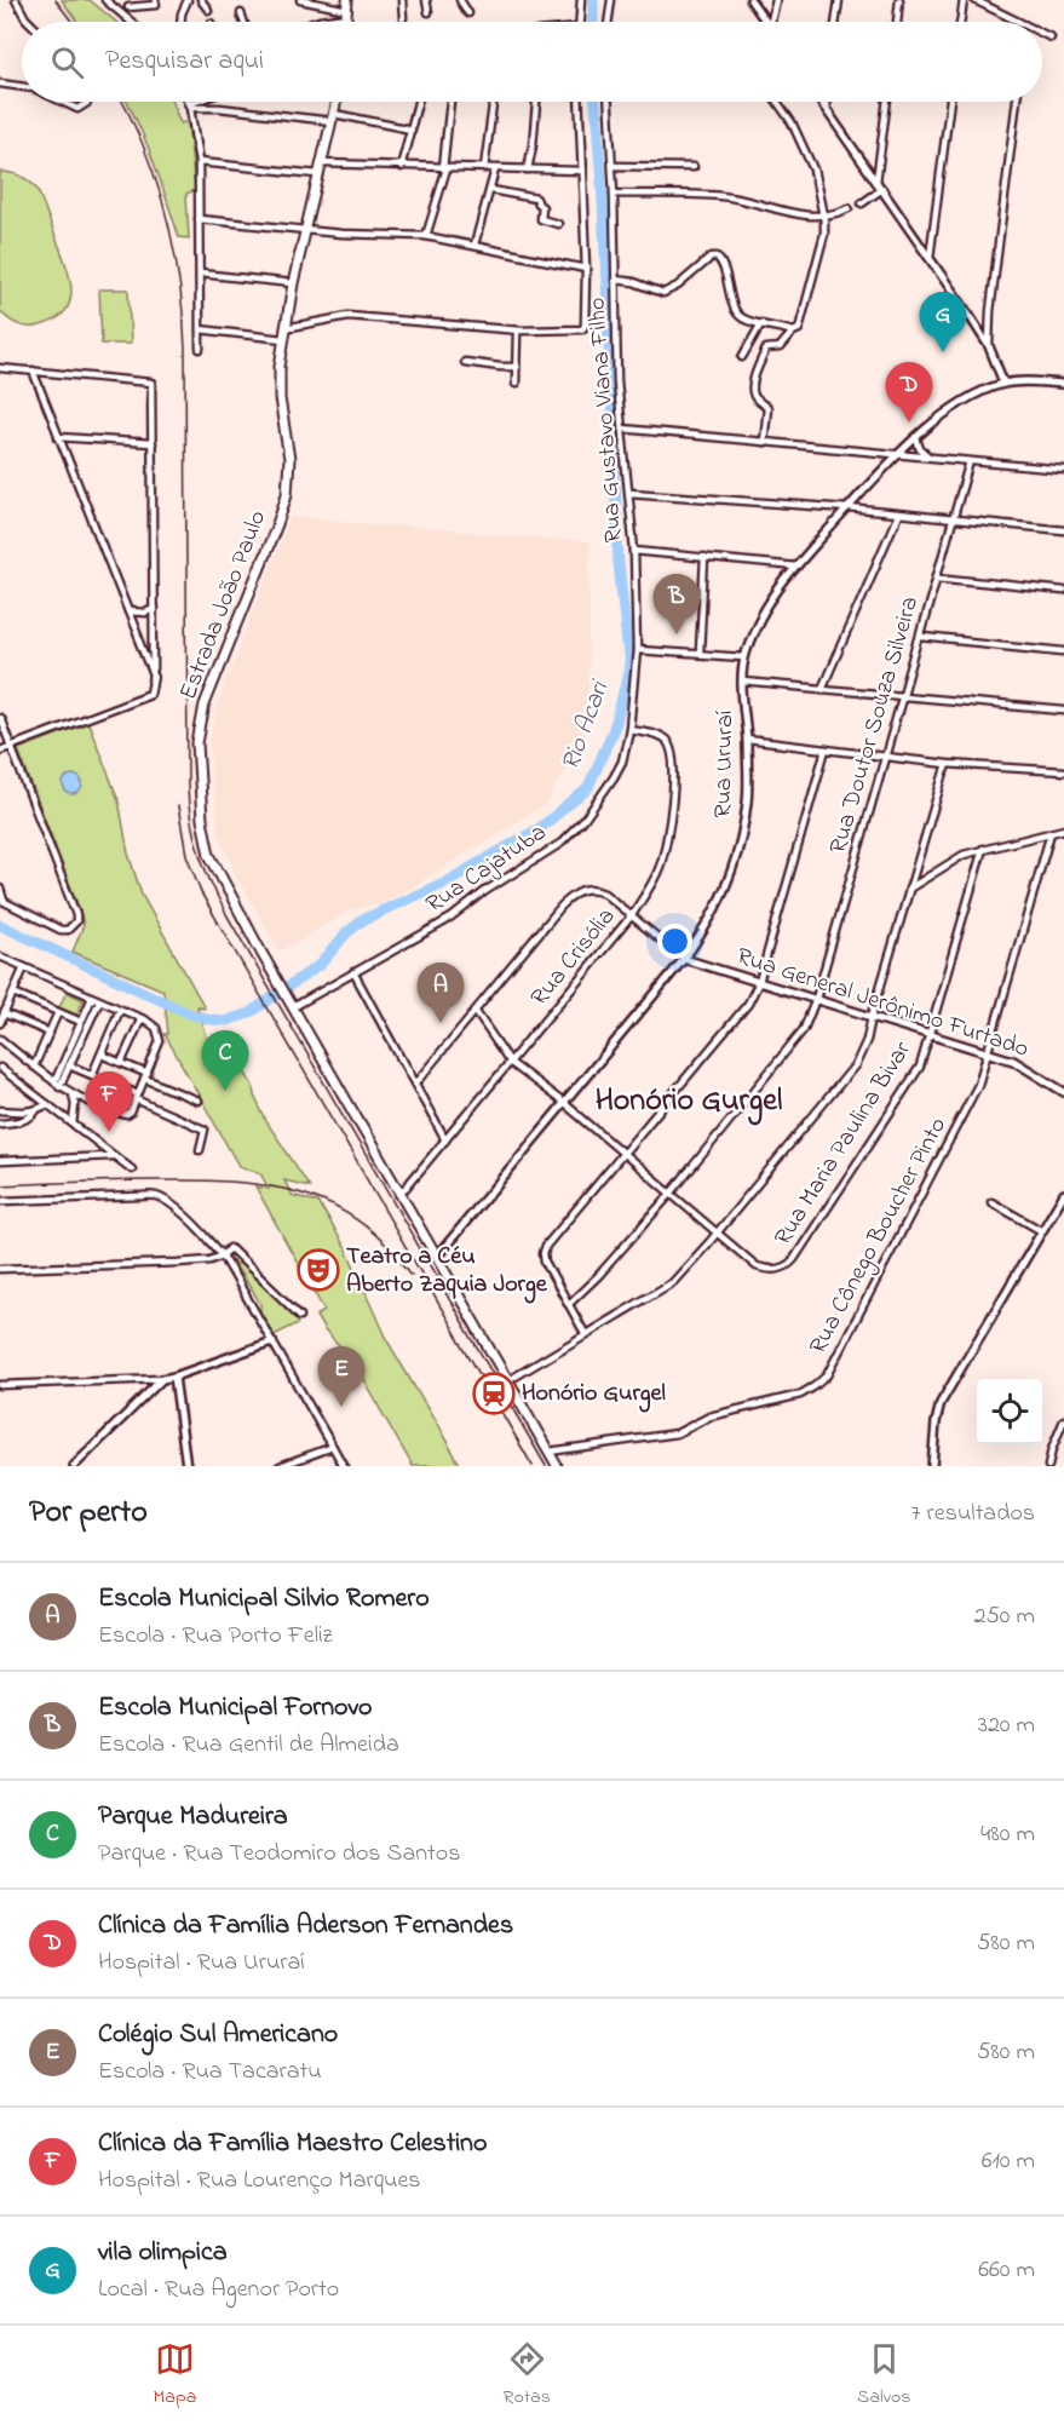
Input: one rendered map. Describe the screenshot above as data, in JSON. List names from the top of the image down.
{
  "streets": {
    "main road": ["Estrada João Paulo"],
    "street": [
      "Rua Gustavo Viana Filho",
      "Rua Doutor Souza Silveira",
      "Rua Ururaí",
      "Rua Cajatuba",
      "Rua Crisólia",
      "Rua General Jerônimo Furtado",
      "Rua Maria Paulina Bivar",
      "Rua Cônego Boucher Pinto"
    ]
  },
  "crossings": [
    ["Rua Gustavo Viana Filho", "Rua Cajatuba"],
    ["Estrada João Paulo", "Rua Ururaí"],
    ["Estrada João Paulo", "Rua Cajatuba"],
    ["Estrada João Paulo", "Rua Crisólia"],
    ["Estrada João Paulo", "Rua Cônego Boucher Pinto"],
    ["Rua Doutor Souza Silveira", "Rua General Jerônimo Furtado"],
    ["Rua Ururaí", "Rua General Jerônimo Furtado"],
    ["Rua Cajatuba", "Rua Crisólia"],
    ["Rua General Jerônimo Furtado", "Rua Maria Paulina Bivar"],
    ["Rua General Jerônimo Furtado", "Rua Cônego Boucher Pinto"]
  ],
  "districts": ["Honório Gurgel"],
  "water": ["Rio Acari"],
  "places": {
    "theatre": ["Teatro a Céu Aberto Zaquia Jorge"],
    "station": ["Honório Gurgel"]
  },
  "page": {
    "search": "Pesquisar aqui",
    "pins": [
      "G",
      "D",
      "B",
      "A",
      "C",
      "F",
      "E"
    ],
    "heading": ["Por perto", "7 resultados"],
    "list": [
      {
        "mark": "A",
        "name": "Escola Municipal Silvio Romero",
        "note": "Escola · Rua Porto Feliz",
        "value": "250 m"
      },
      {
        "mark": "B",
        "name": "Escola Municipal Fornovo",
        "note": "Escola · Rua Gentil de Almeida",
        "value": "320 m"
      },
      {
        "mark": "C",
        "name": "Parque Madureira",
        "note": "Parque · Rua Teodomiro dos Santos",
        "value": "480 m"
      },
      {
        "mark": "D",
        "name": "Clínica da Família Aderson Fernandes",
        "note": "Hospital · Rua Ururaí",
        "value": "580 m"
      },
      {
        "mark": "E",
        "name": "Colégio Sul Americano",
        "note": "Escola · Rua Tacaratu",
        "value": "580 m"
      },
      {
        "mark": "F",
        "name": "Clínica da Família Maestro Celestino",
        "note": "Hospital · Rua Lourenço Marques",
        "value": "610 m"
      },
      {
        "mark": "G",
        "name": "vila olimpica",
        "note": "Local · Rua Agenor Porto",
        "value": "660 m"
      }
    ],
    "nav": ["Mapa", "Rotas", "Salvos"]
  }
}
